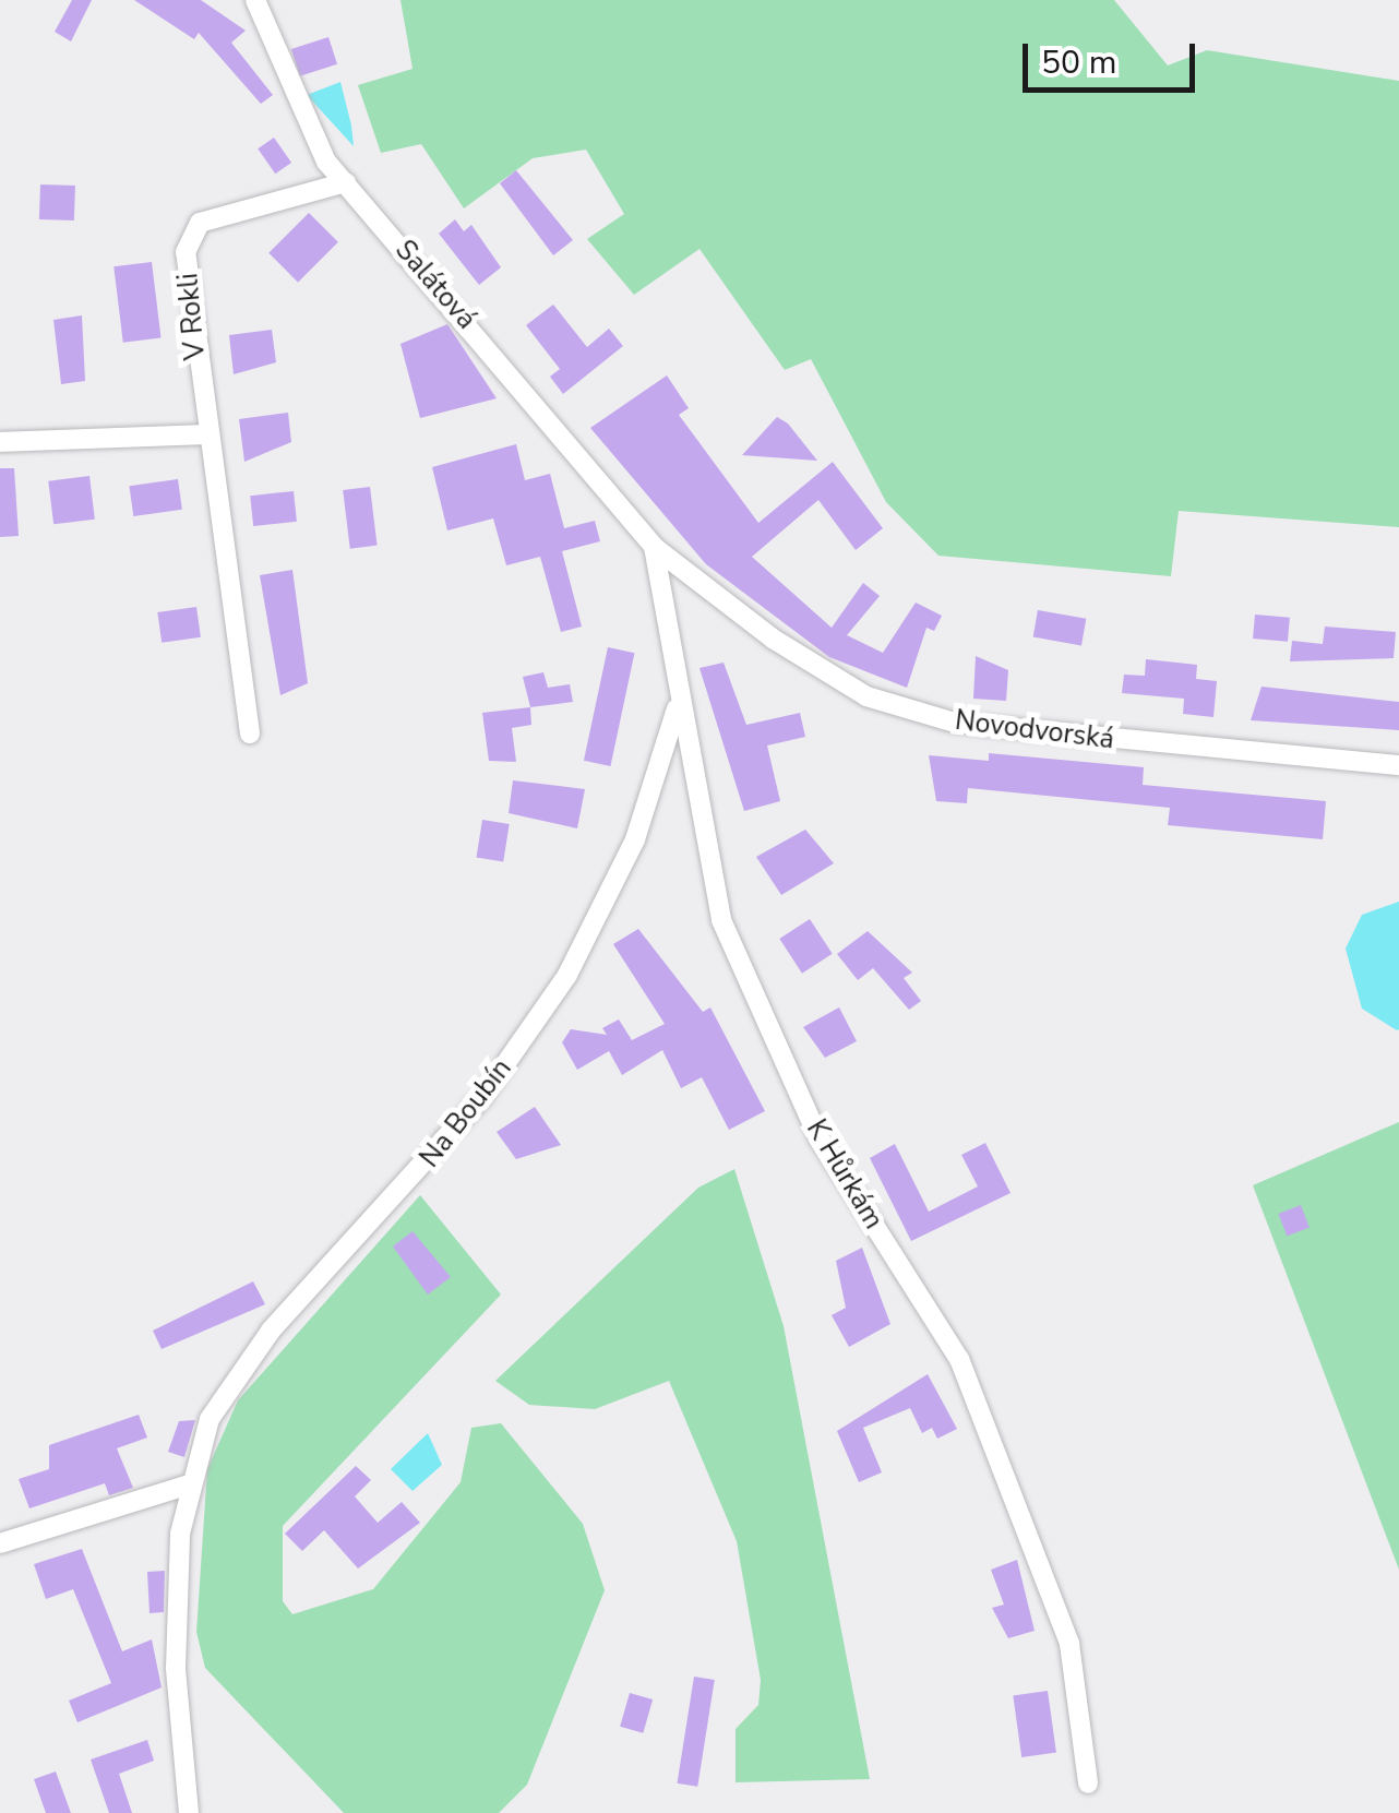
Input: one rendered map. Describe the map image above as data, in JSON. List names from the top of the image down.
{
  "streets": {
    "street": [
      "Salátová",
      "V Rokli",
      "Novodvorská",
      "Na Boubín",
      "K Hůrkám"
    ]
  },
  "crossings": [
    ["Salátová", "V Rokli"],
    ["Salátová", "Novodvorská"],
    ["Salátová", "K Hůrkám"],
    ["Novodvorská", "K Hůrkám"],
    ["Na Boubín", "K Hůrkám"]
  ],
  "scale_bar": "50 m"
}
